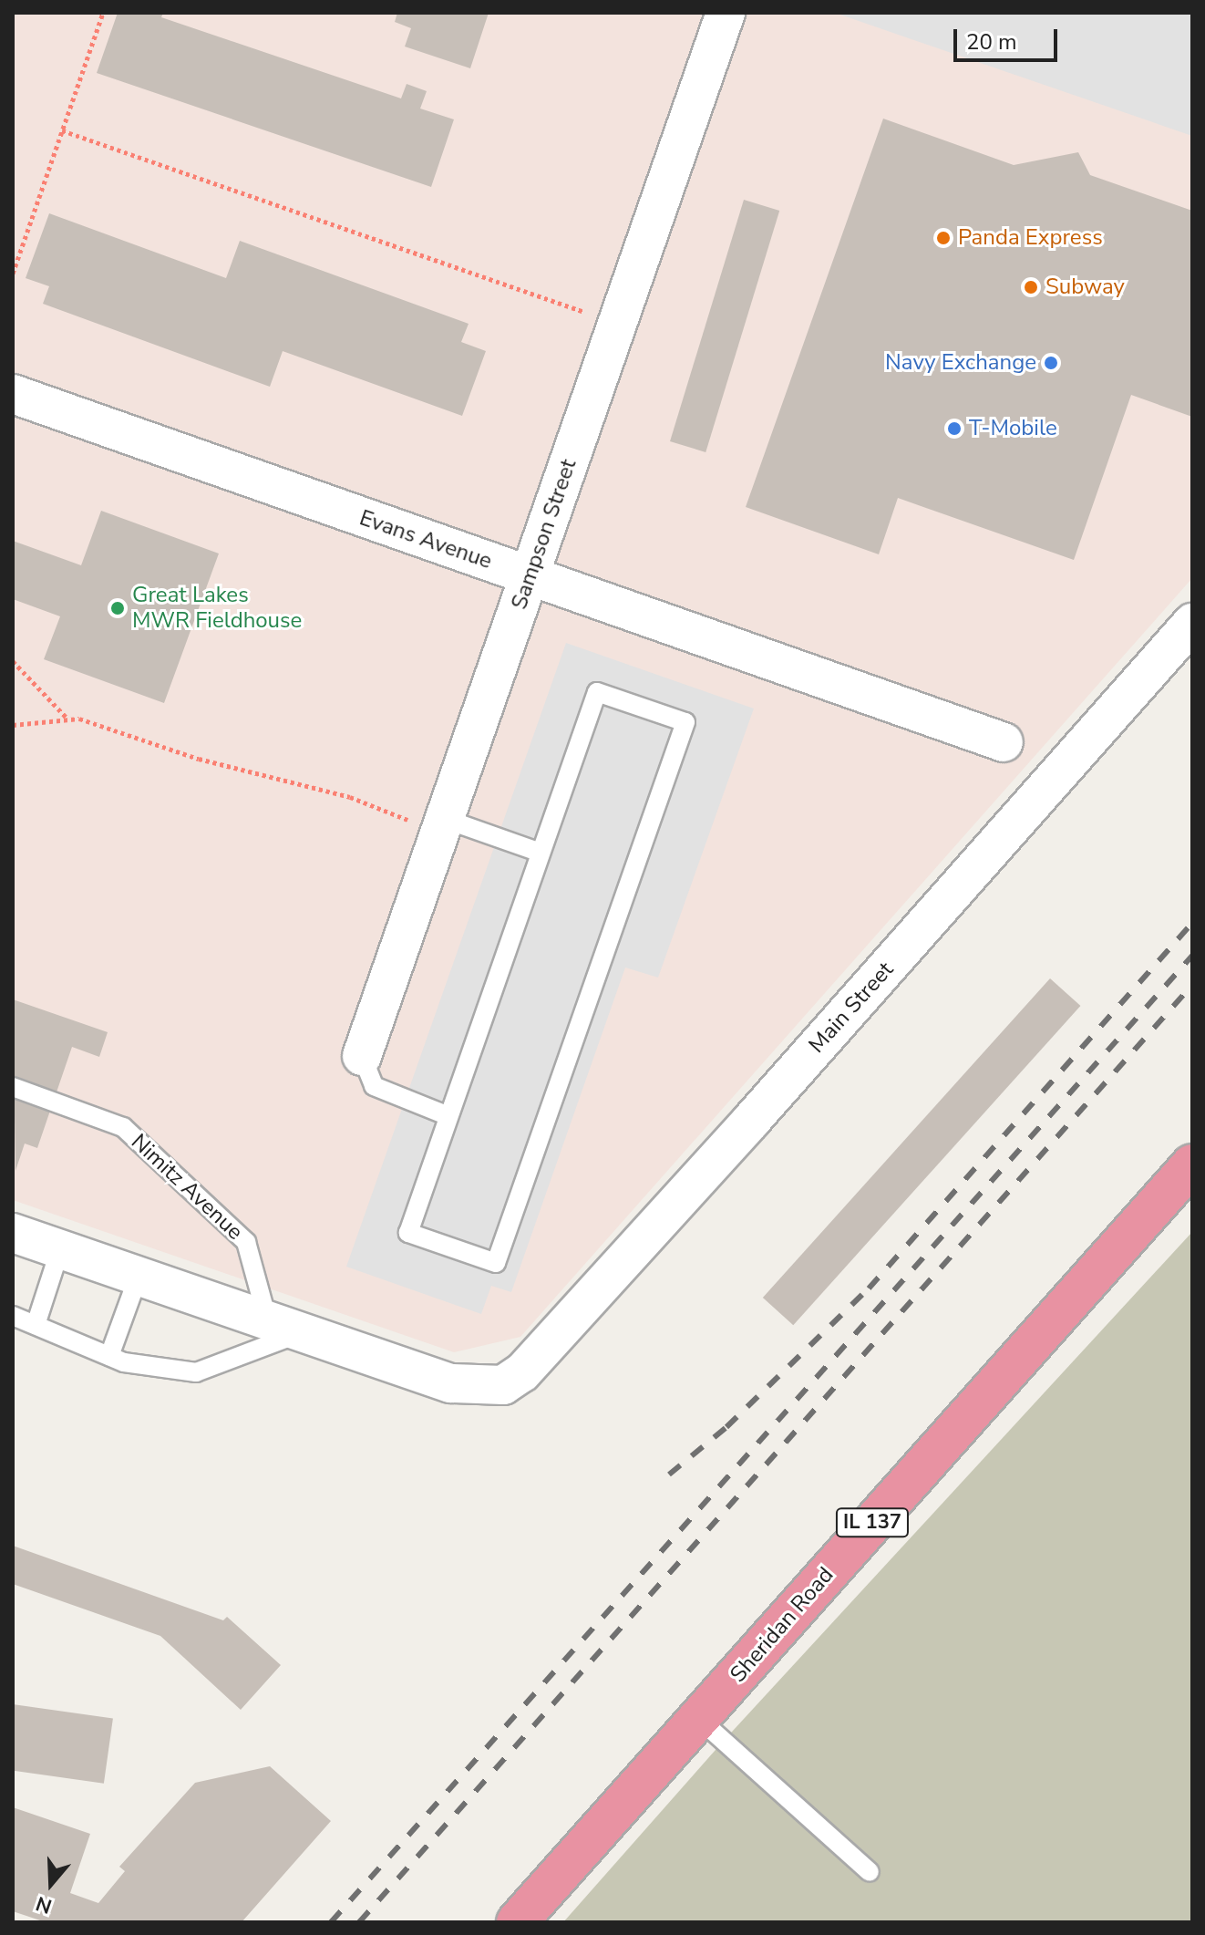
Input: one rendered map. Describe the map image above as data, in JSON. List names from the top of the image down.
{
  "streets": {
    "highway": ["IL 137", "Sheridan Road"],
    "street": ["Sampson Street", "Evans Avenue", "Main Street"],
    "lane": ["Nimitz Avenue"]
  },
  "crossings": [
    ["Sampson Street", "Evans Avenue"]
  ],
  "places": [
    "Panda Express",
    "Subway",
    "Navy Exchange",
    "T-Mobile",
    "Great Lakes MWR Fieldhouse"
  ],
  "scale_bar": "20 m",
  "north": "bottom"
}
